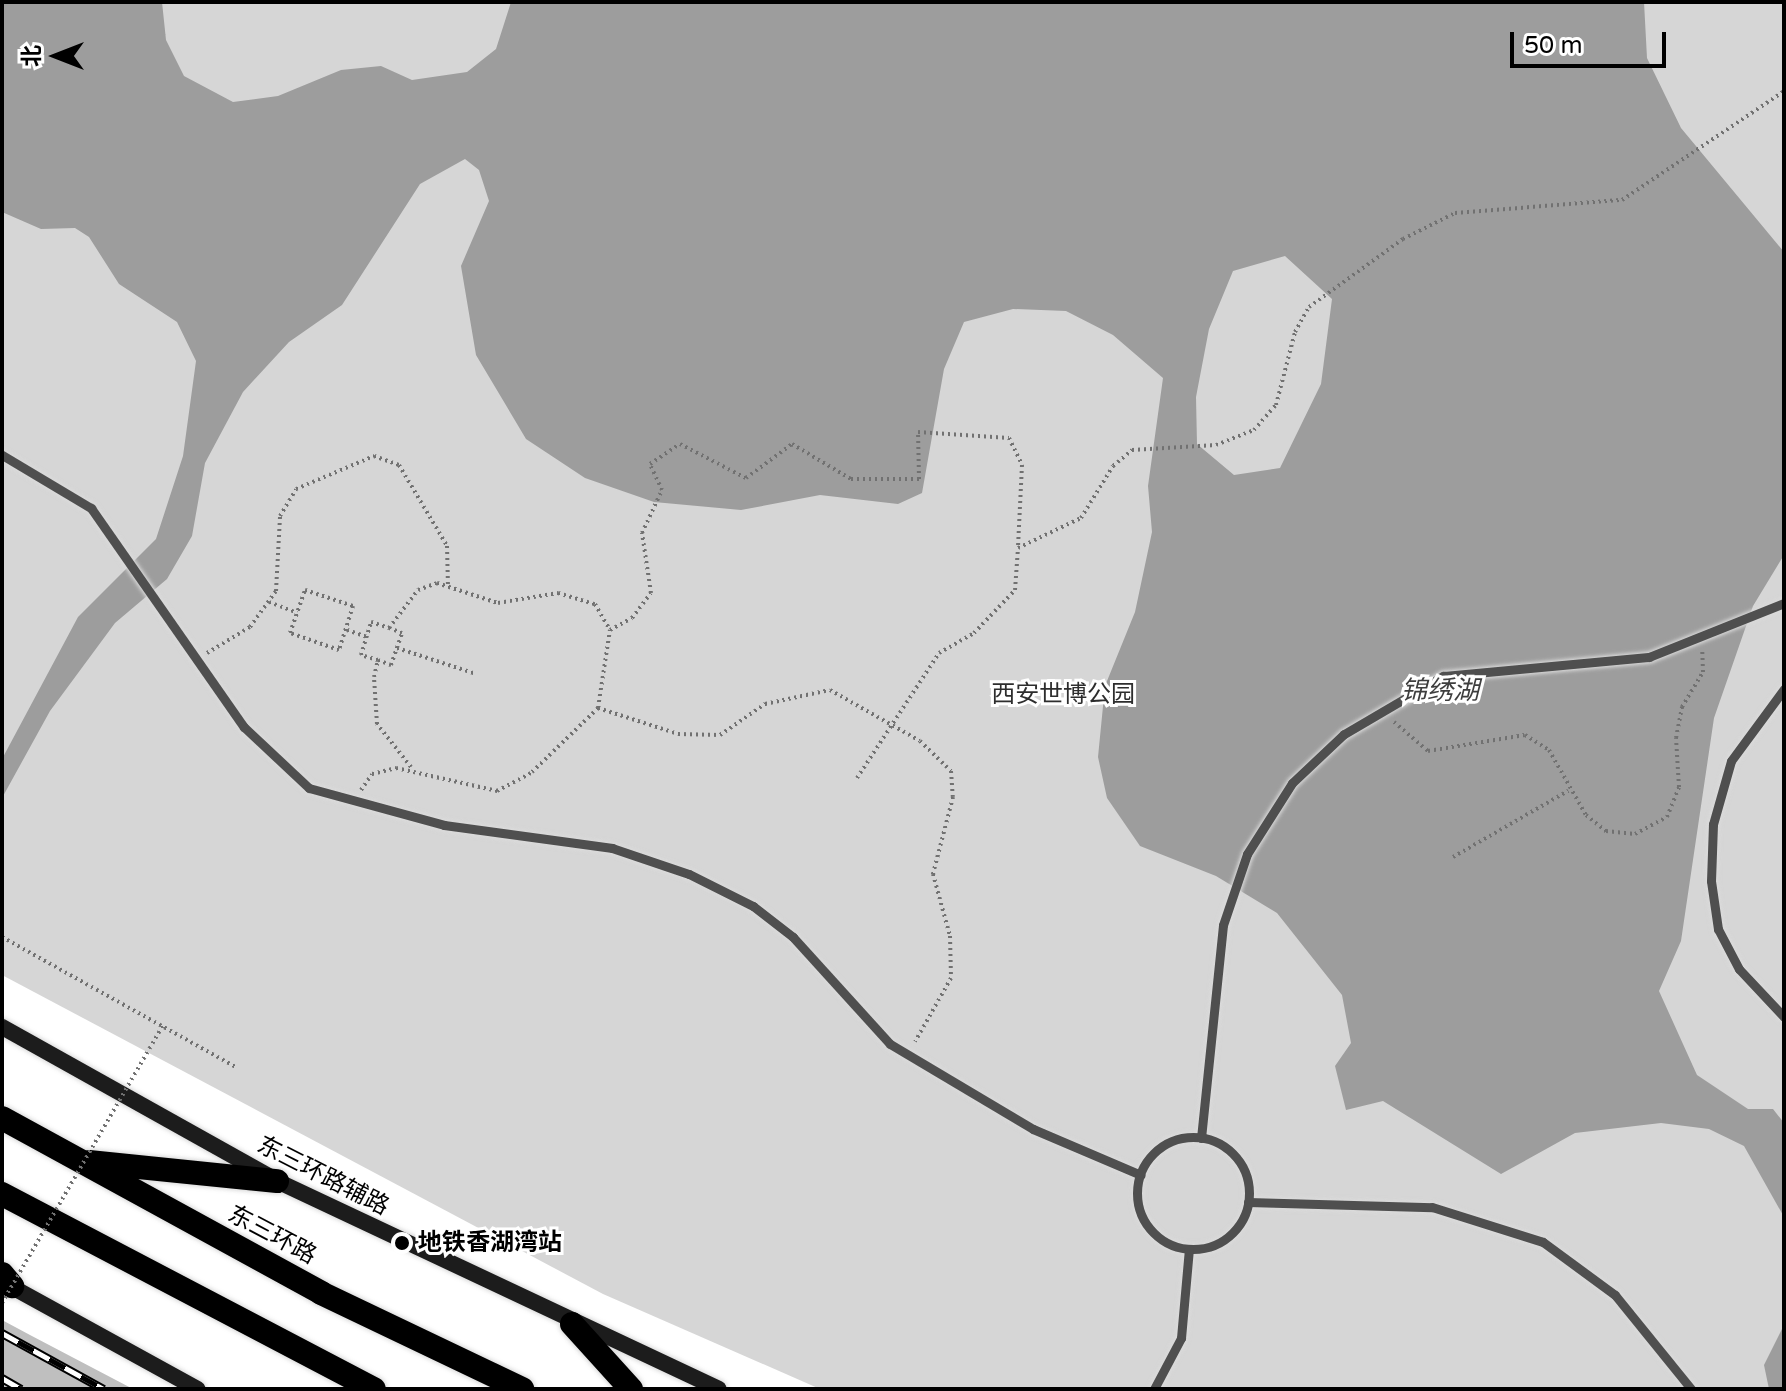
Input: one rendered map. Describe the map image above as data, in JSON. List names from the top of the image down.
{
  "streets": {
    "highway": ["东三环路"],
    "main road": ["东三环路辅路"]
  },
  "water": ["锦绣湖"],
  "parks": ["西安世博公园"],
  "places": ["地铁香湖湾站"],
  "scale_bar": "50 m",
  "north": "left"
}
